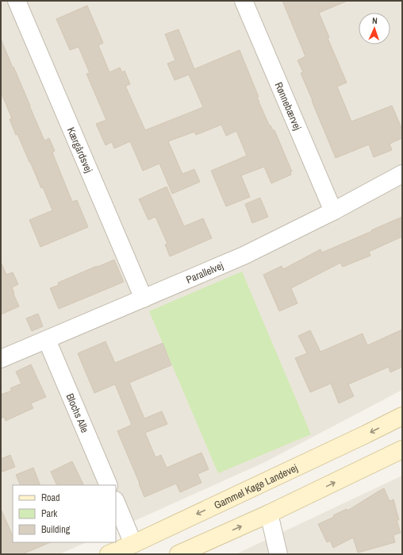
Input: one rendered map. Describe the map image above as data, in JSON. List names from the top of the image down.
{
  "streets": {
    "main road": ["Gammel Køge Landevej"],
    "street": [
      "Rønnebærvej",
      "Kærgårdsvej",
      "Parallelvej",
      "Blochs Alle"
    ]
  },
  "crossings": [
    ["Rønnebærvej", "Parallelvej"],
    ["Kærgårdsvej", "Parallelvej"],
    ["Parallelvej", "Blochs Alle"]
  ],
  "legend": ["Road", "Park", "Building"],
  "north": "top"
}
